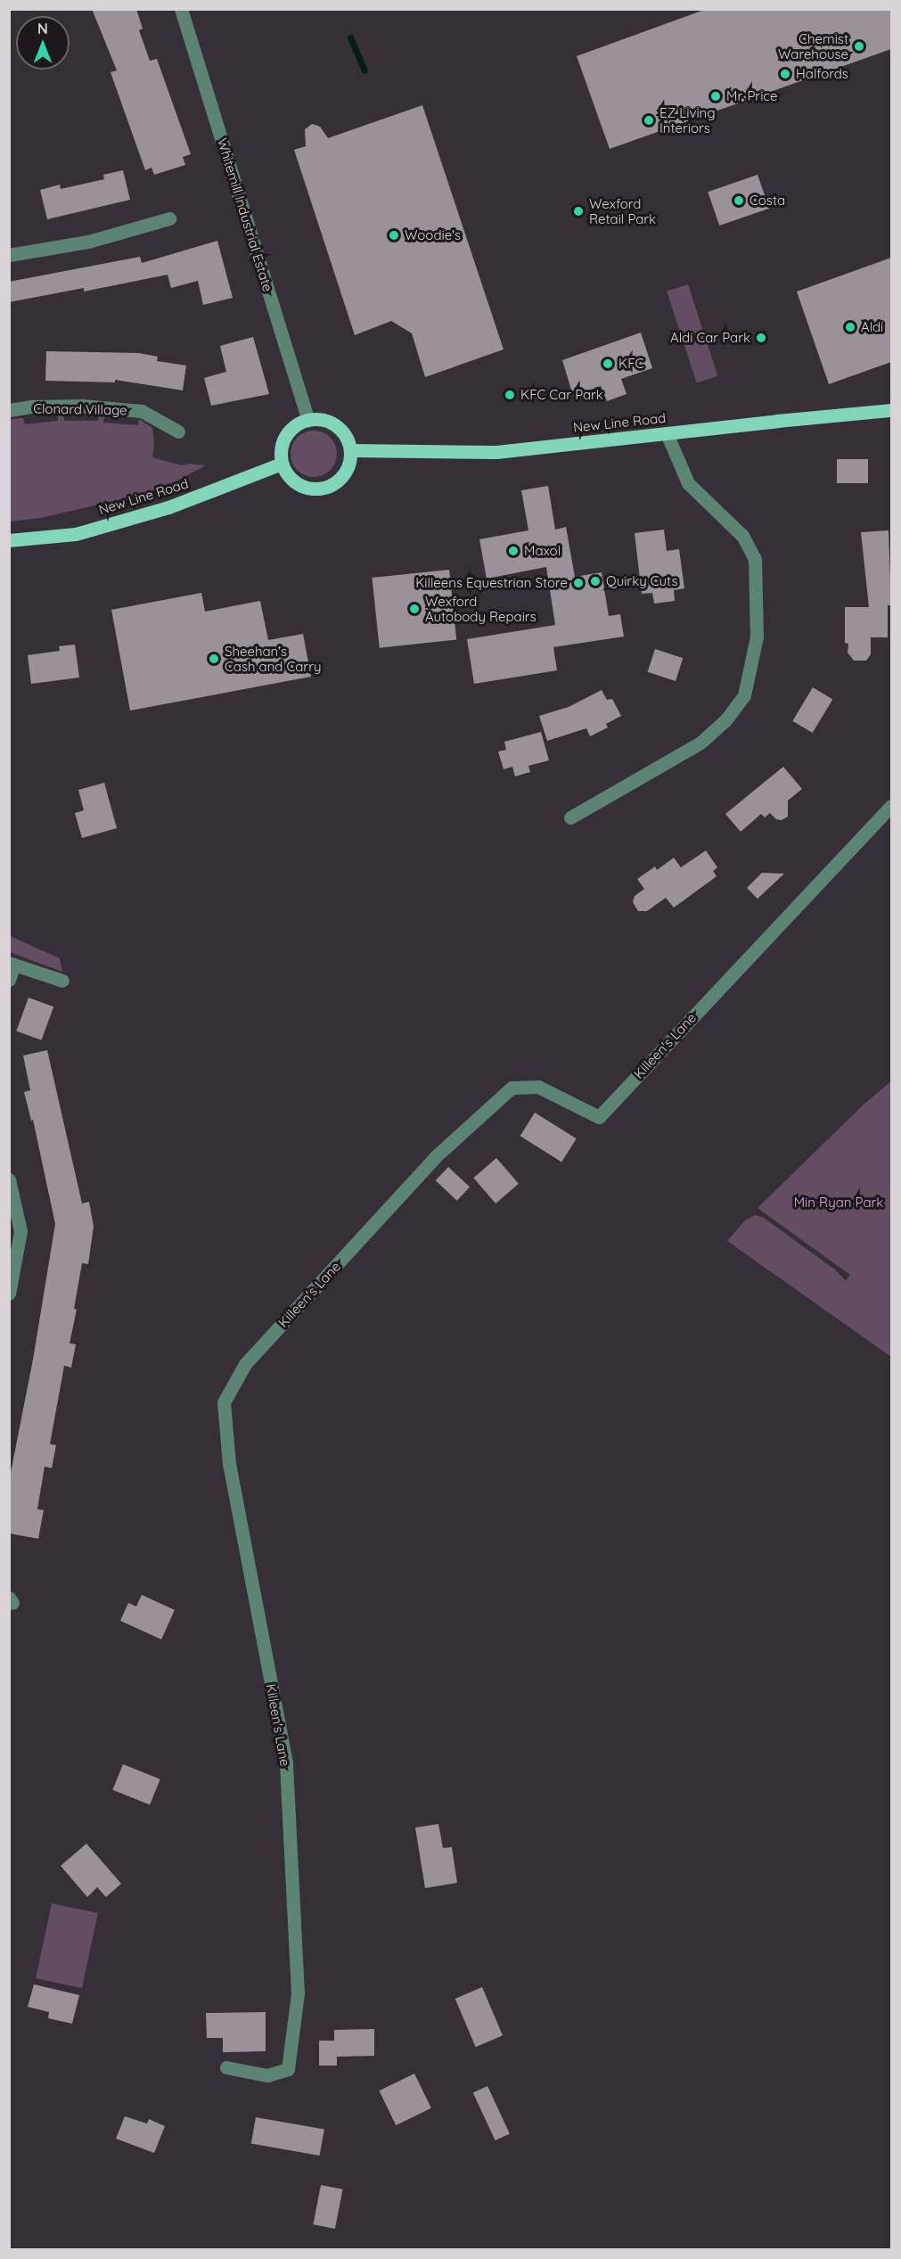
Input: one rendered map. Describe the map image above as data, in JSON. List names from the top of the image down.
{
  "streets": {
    "main road": ["New Line Road"],
    "street": ["Whitemill Industrial Estate", "Clonard Village", "Killeen's Lane"]
  },
  "crossings": [
    ["Whitemill Industrial Estate", "New Line Road"]
  ],
  "parks": ["Min Ryan Park"],
  "places": [
    "Chemist Warehouse",
    "Halfords",
    "Mr. Price",
    "EZ Living Interiors",
    "Costa",
    "Wexford Retail Park",
    "Woodie's",
    "Aldi",
    "Aldi Car Park",
    "KFC",
    "KFC Car Park",
    "Maxol",
    "Quirky Cuts",
    "Killeens Equestrian Store",
    "Wexford Autobody Repairs",
    "Sheehan's Cash and Carry"
  ],
  "north": "top"
}
